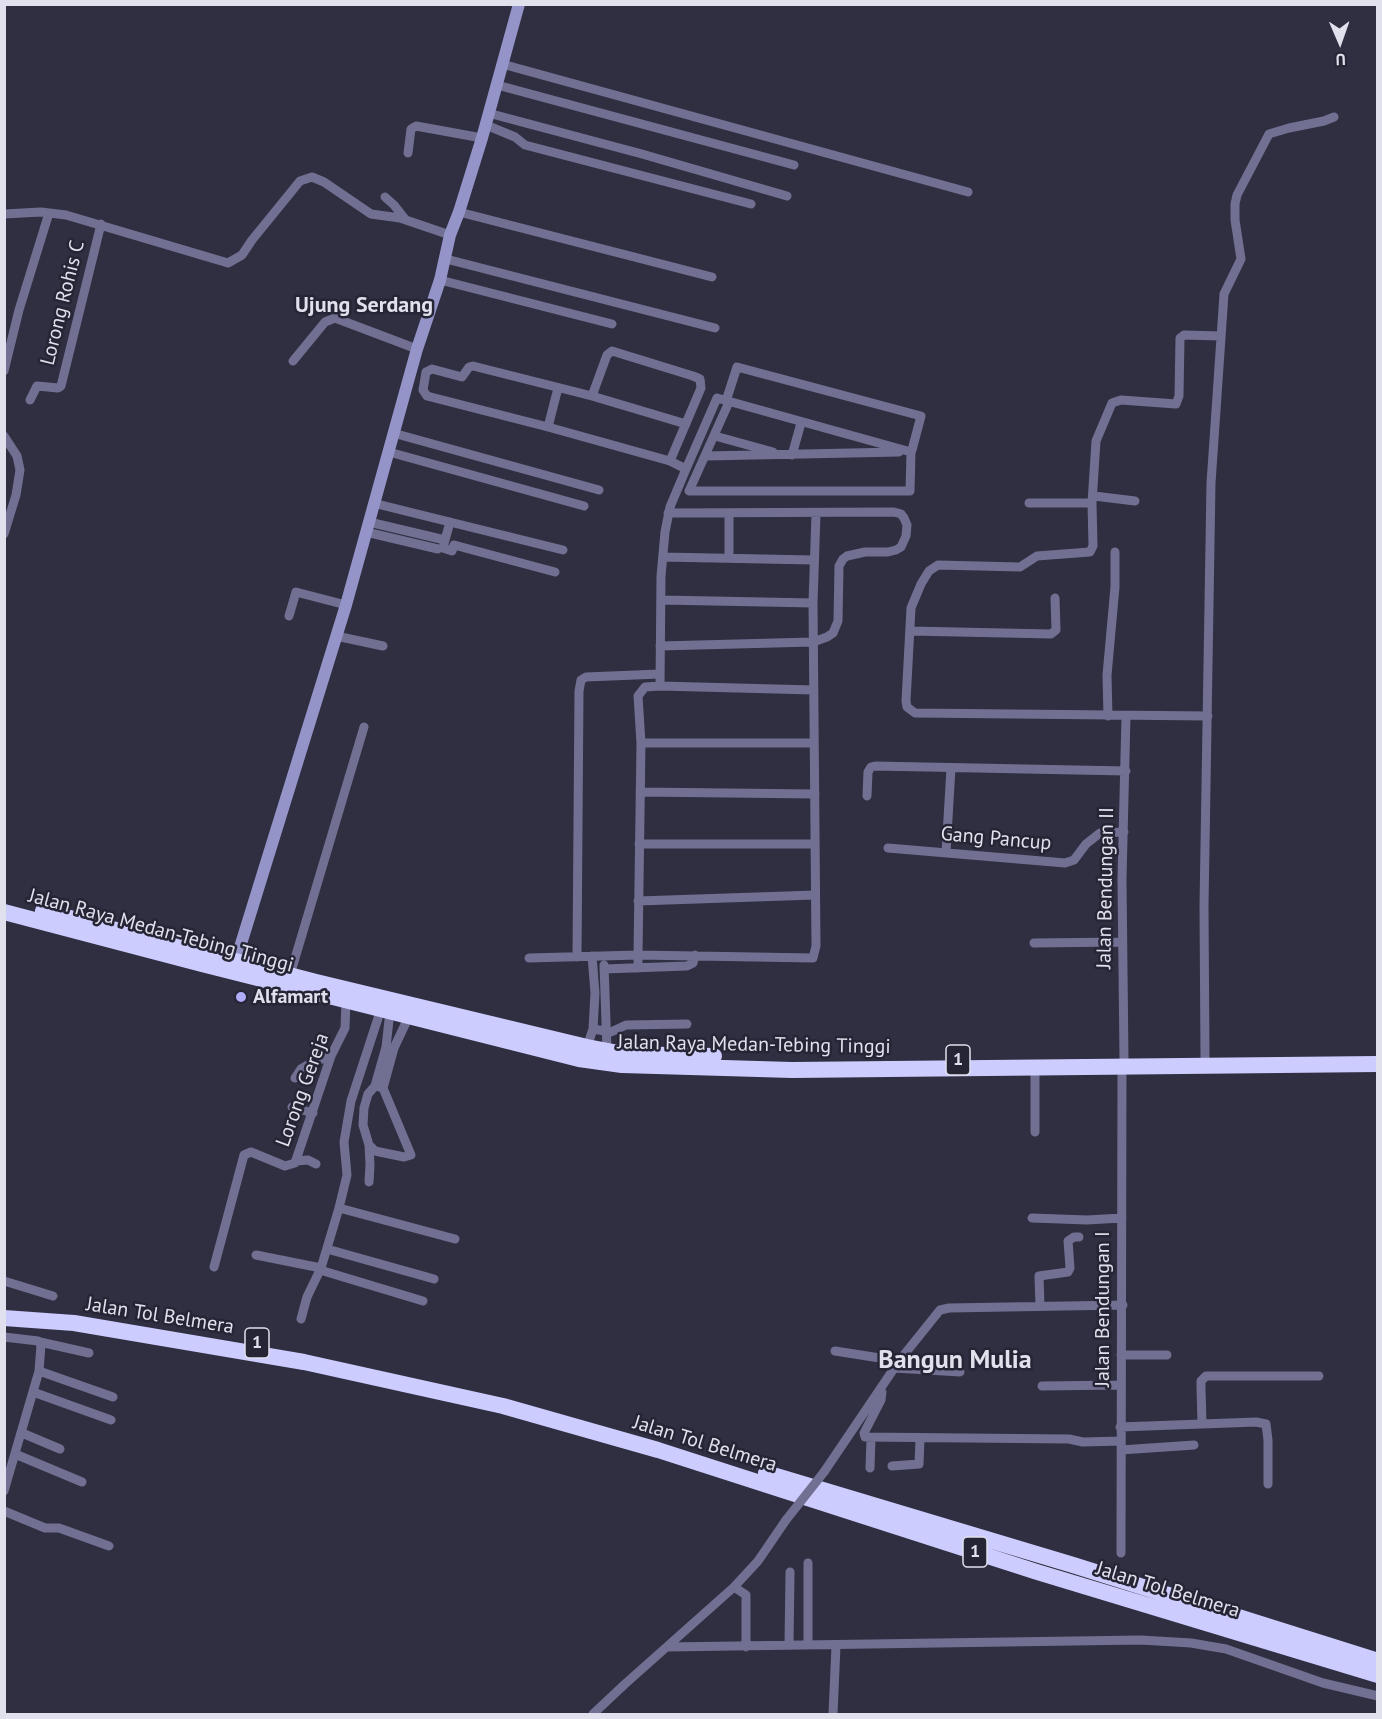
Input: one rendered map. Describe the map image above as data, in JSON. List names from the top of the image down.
{
  "streets": {
    "highway": ["Jalan Raya Medan-Tebing Tinggi", "1", "Jalan Tol Belmera"],
    "street": [
      "Lorong Rohis C",
      "Gang Pancup",
      "Jalan Bendungan II",
      "Lorong Gereja",
      "Jalan Bendungan I"
    ]
  },
  "crossings": [
    ["Gang Pancup", "Jalan Bendungan II"],
    ["Jalan Bendungan II", "Jalan Raya Medan-Tebing Tinggi"],
    ["Jalan Bendungan II", "Jalan Bendungan I"],
    ["Jalan Raya Medan-Tebing Tinggi", "Lorong Gereja"],
    ["Jalan Raya Medan-Tebing Tinggi", "Jalan Bendungan I"]
  ],
  "districts": ["Ujung Serdang", "Bangun Mulia"],
  "places": ["Alfamart"],
  "north": "bottom"
}
